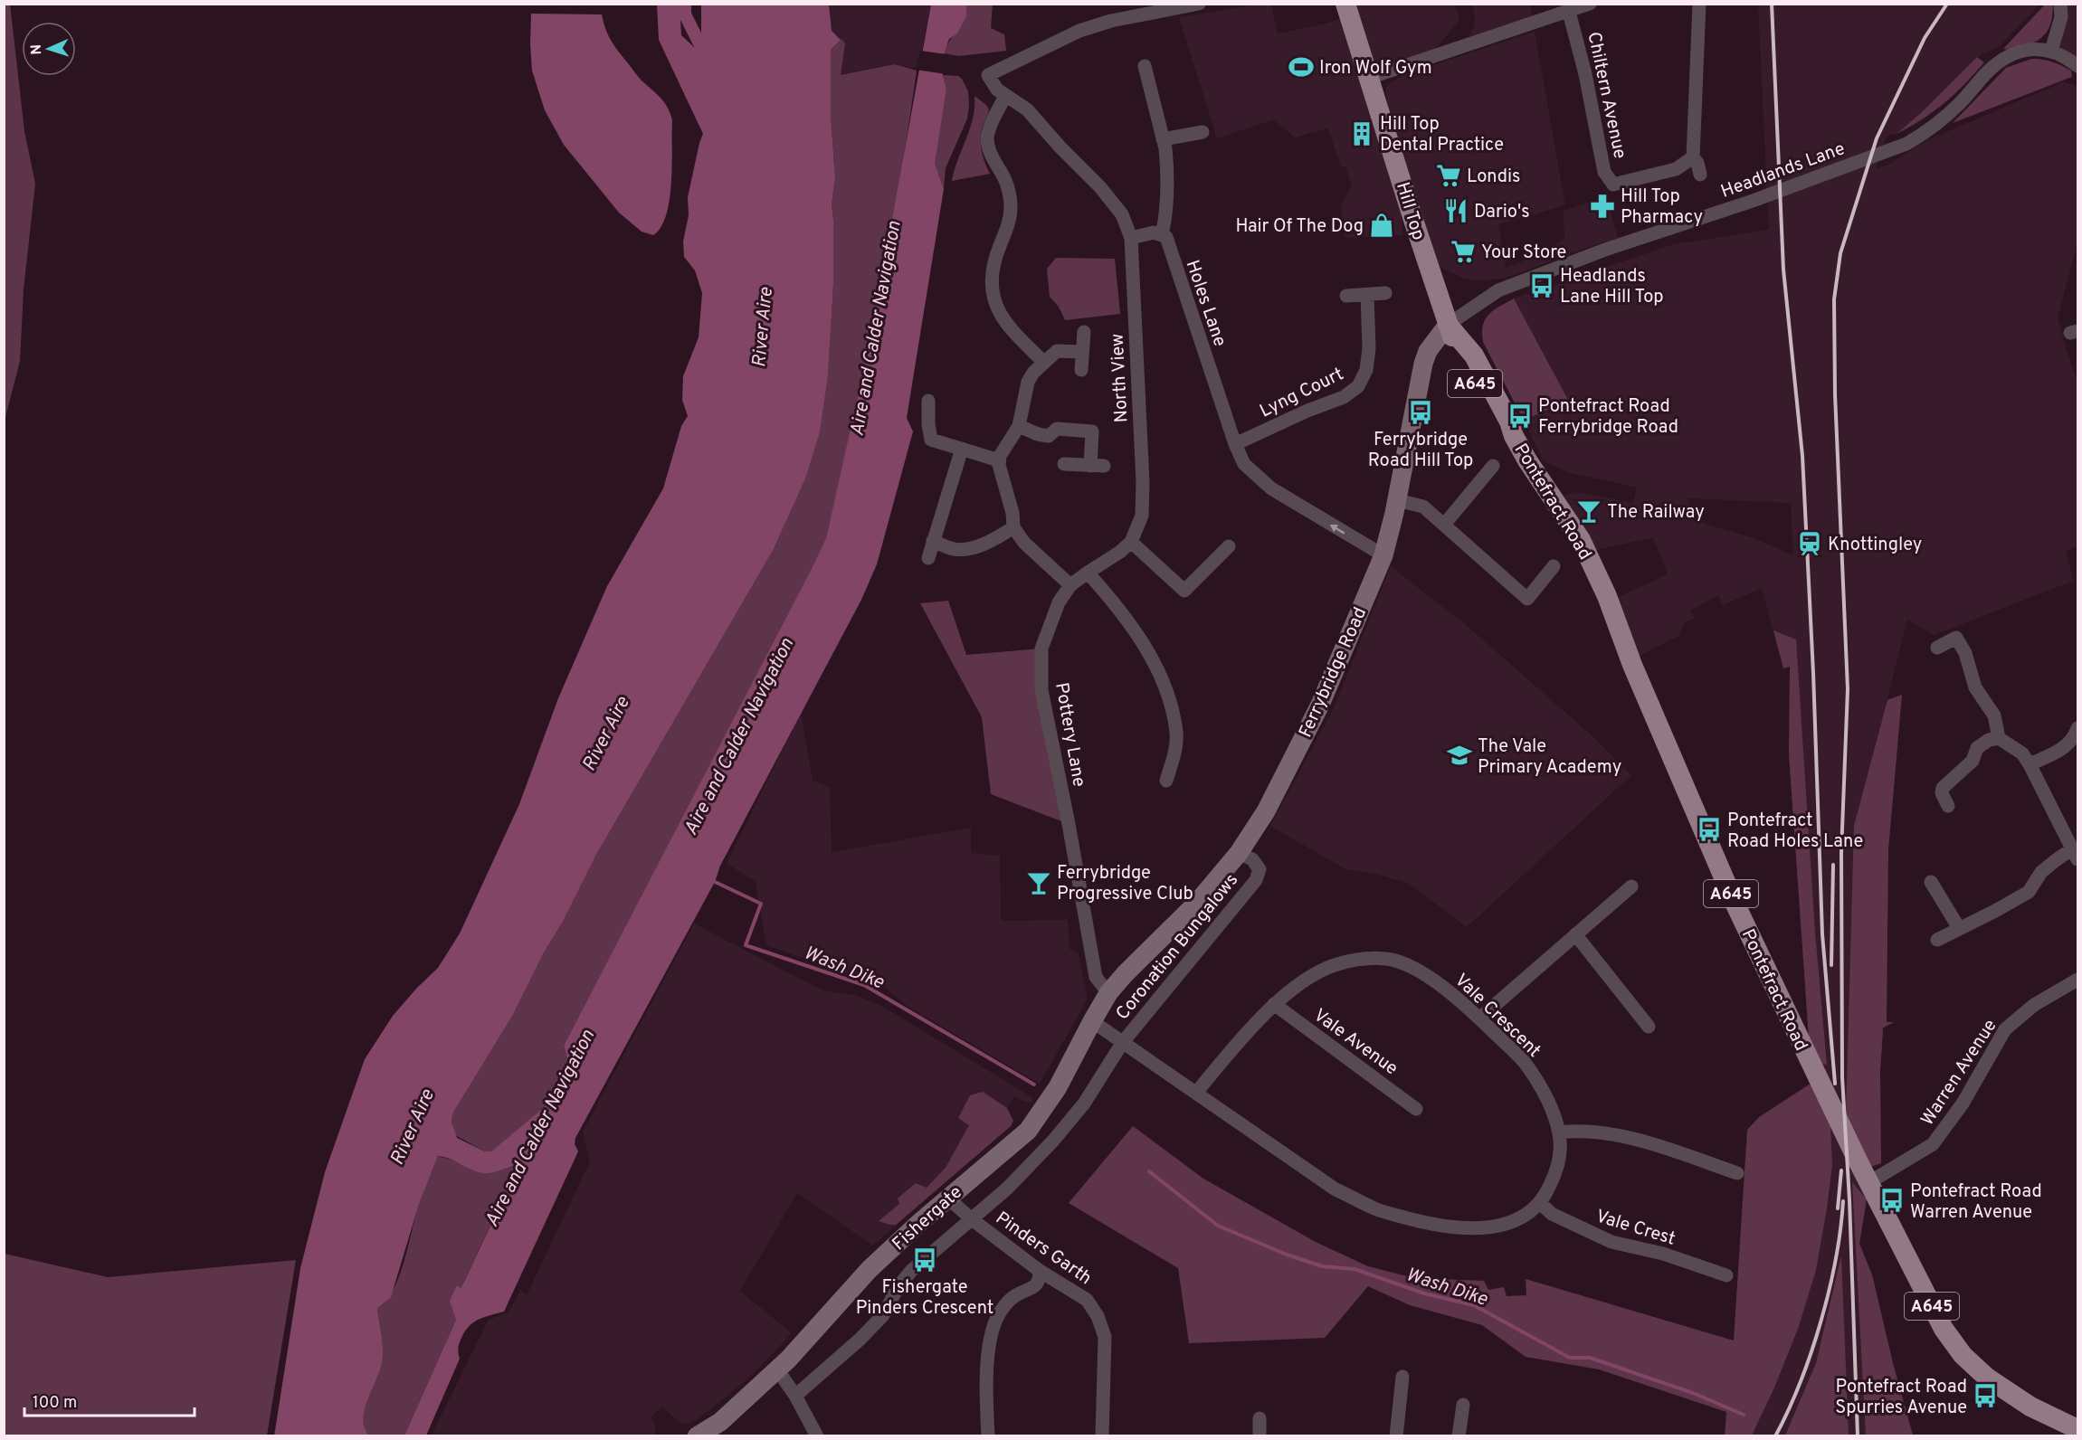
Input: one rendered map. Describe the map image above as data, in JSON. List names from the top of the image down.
{
  "streets": {
    "main road": [
      "Hill Top",
      "A645",
      "Pontefract Road",
      "Ferrybridge Road",
      "Fishergate"
    ],
    "street": [
      "Chiltern Avenue",
      "Headlands Lane",
      "Holes Lane",
      "North View",
      "Lyng Court",
      "Pottery Lane",
      "Coronation Bungalows",
      "Vale Crescent",
      "Vale Avenue",
      "Warren Avenue",
      "Vale Crest",
      "Pinders Garth"
    ]
  },
  "crossings": [
    ["Headlands Lane", "Hill Top"],
    ["Headlands Lane", "Pontefract Road"],
    ["Headlands Lane", "Ferrybridge Road"],
    ["Hill Top", "Pontefract Road"],
    ["Hill Top", "Ferrybridge Road"],
    ["Holes Lane", "Lyng Court"],
    ["Holes Lane", "Ferrybridge Road"],
    ["North View", "Pottery Lane"],
    ["Pontefract Road", "Ferrybridge Road"],
    ["Pontefract Road", "Warren Avenue"],
    ["Ferrybridge Road", "Coronation Bungalows"],
    ["Ferrybridge Road", "Fishergate"],
    ["Pottery Lane", "Fishergate"],
    ["Coronation Bungalows", "Vale Crescent"],
    ["Coronation Bungalows", "Fishergate"],
    ["Vale Crescent", "Vale Avenue"],
    ["Vale Crescent", "Fishergate"],
    ["Vale Crescent", "Vale Crest"],
    ["Fishergate", "Pinders Garth"]
  ],
  "one_way": ["Holes Lane"],
  "water": ["River Aire", "Aire and Calder Navigation", "Wash Dike"],
  "places": {
    "sports": ["Iron Wolf Gym"],
    "building": ["Hill Top Dental Practice"],
    "supermarket": ["Londis", "Your Store"],
    "pharmacy": ["Hill Top Pharmacy"],
    "restaurant": ["Dario's"],
    "shop": ["Hair Of The Dog"],
    "bus stop": [
      "Headlands Lane Hill Top",
      "Ferrybridge Road Hill Top",
      "Pontefract Road Ferrybridge Road",
      "Pontefract Road Holes Lane",
      "Pontefract Road Warren Avenue",
      "Fishergate Pinders Crescent",
      "Pontefract Road Spurries Avenue"
    ],
    "bar": ["The Railway", "Ferrybridge Progressive Club"],
    "station": ["Knottingley"],
    "school or university": ["The Vale Primary Academy"]
  },
  "scale_bar": "100 m",
  "north": "left"
}
